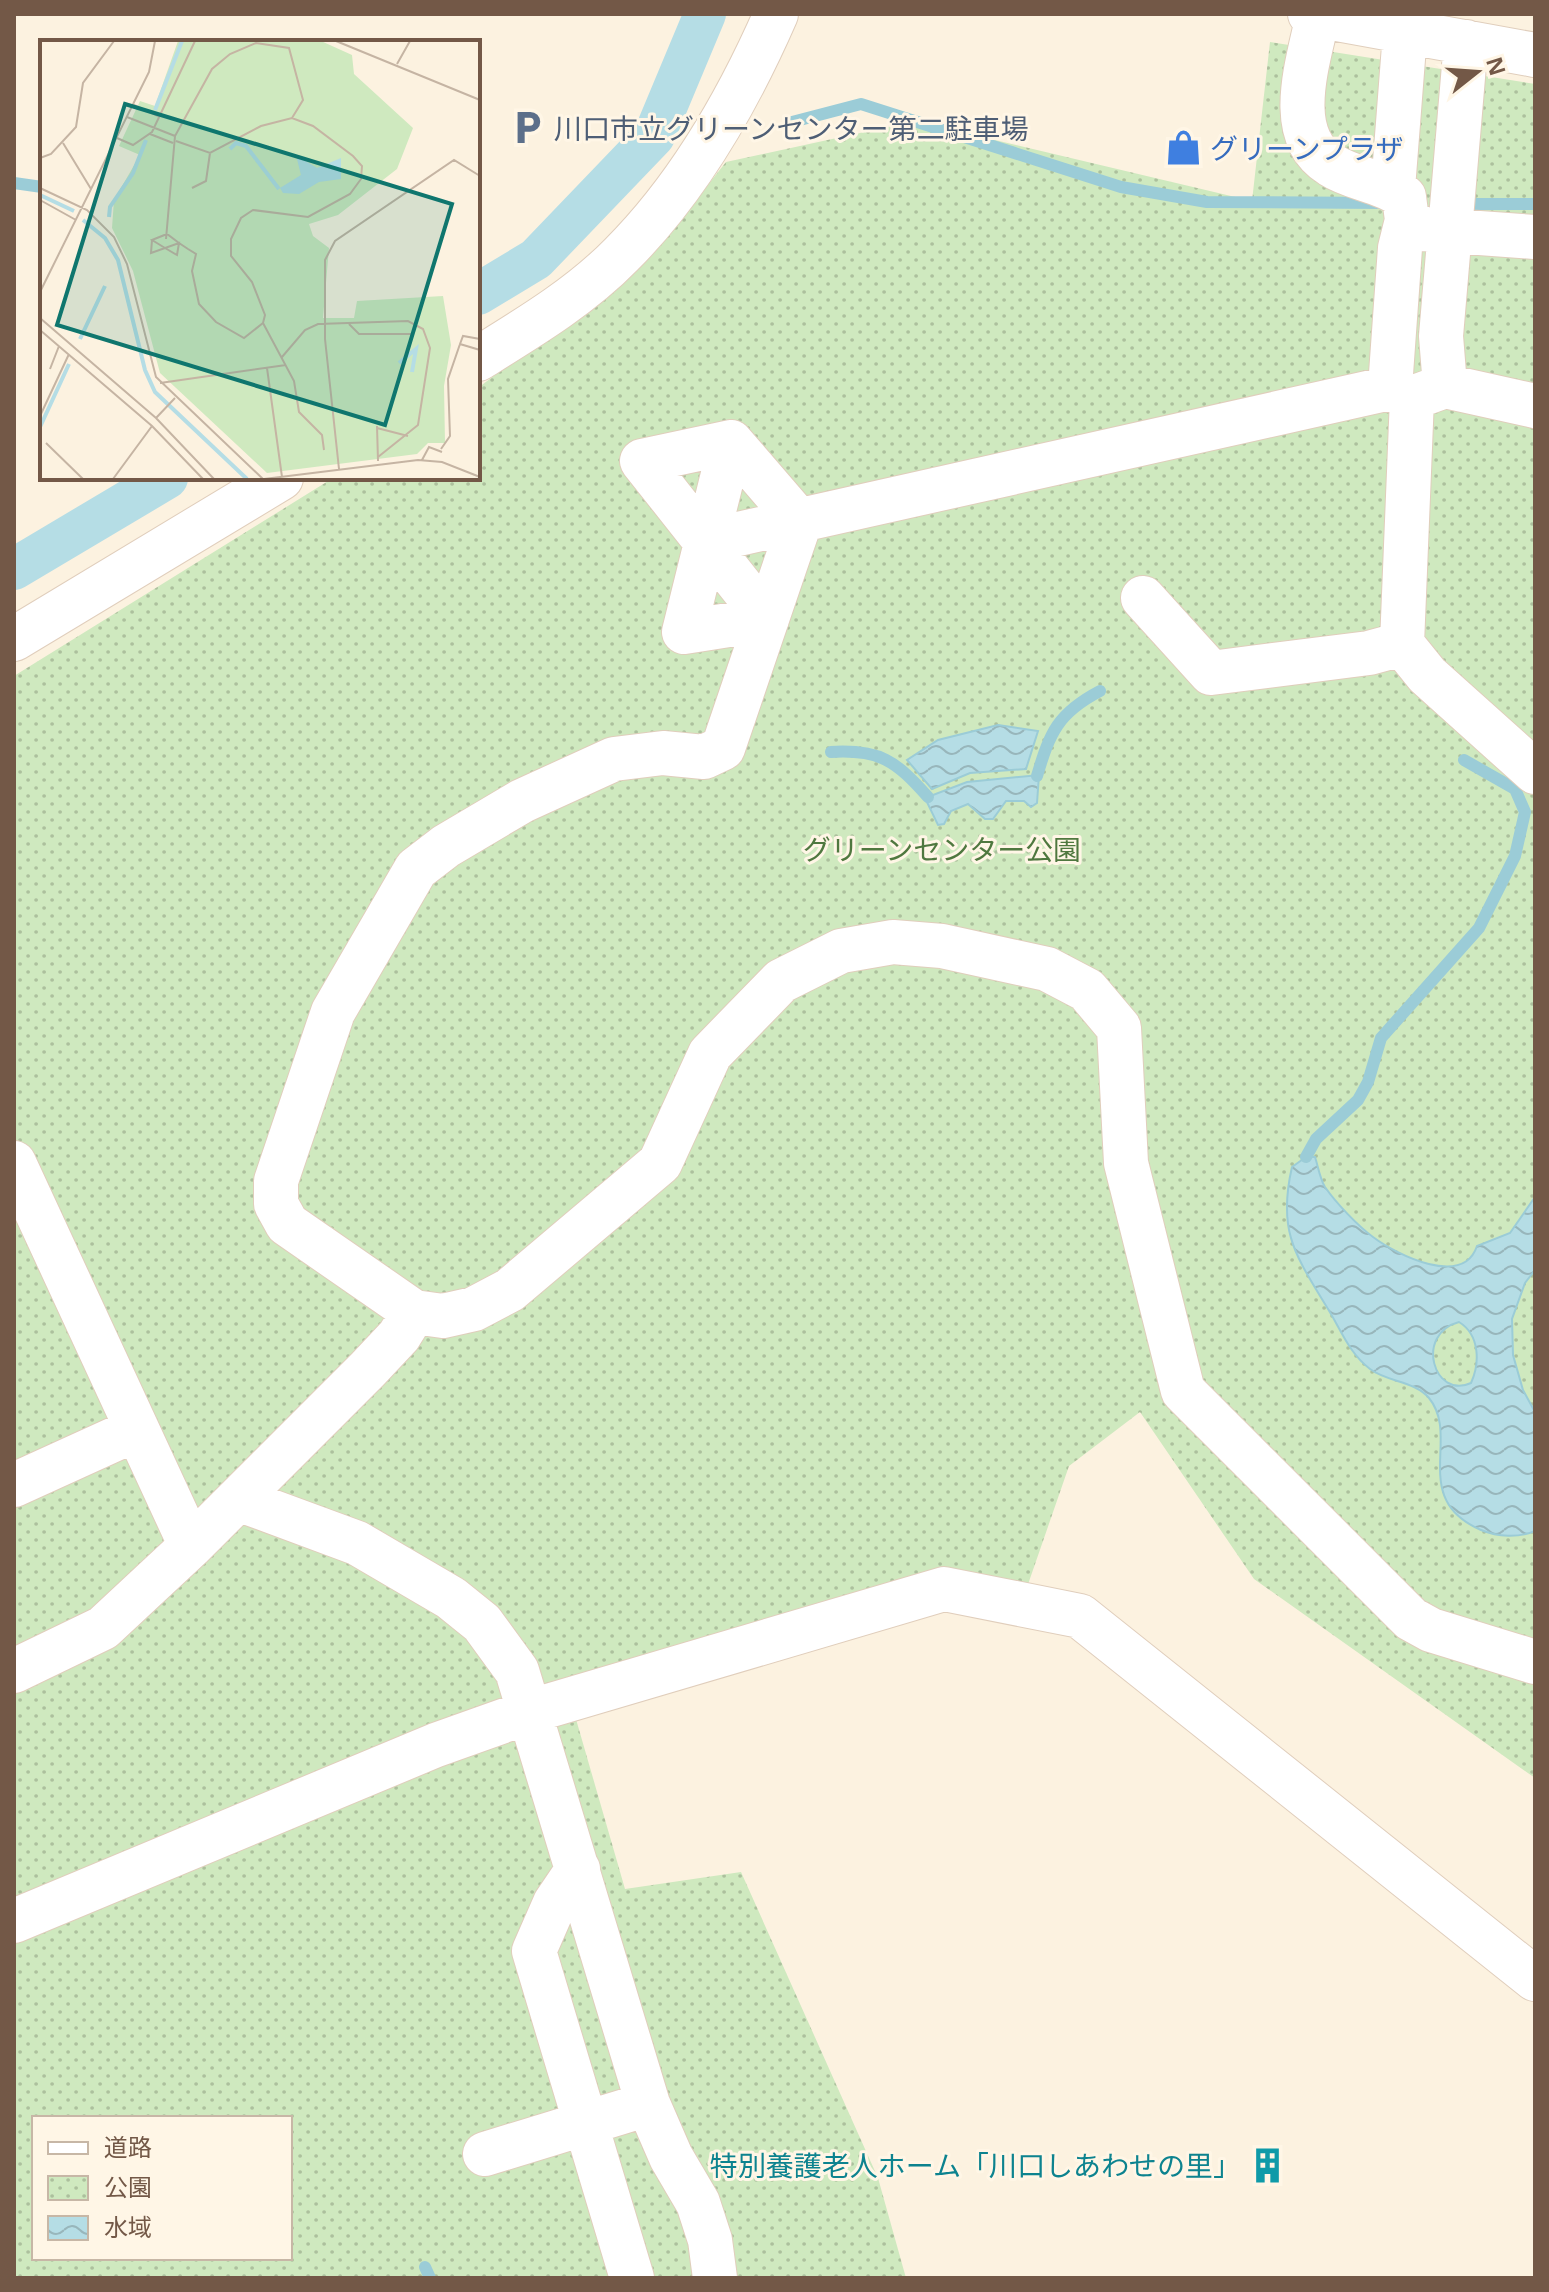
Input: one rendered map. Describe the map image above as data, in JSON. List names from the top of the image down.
{
  "parks": ["グリーンセンター公園"],
  "places": {
    "parking": ["川口市立グリーンセンター第二駐車場"],
    "shop": ["グリーンプラザ"],
    "building": ["特別養護老人ホーム「川口しあわせの里」"]
  },
  "legend": ["道路", "公園", "水域"],
  "north": "right"
}
